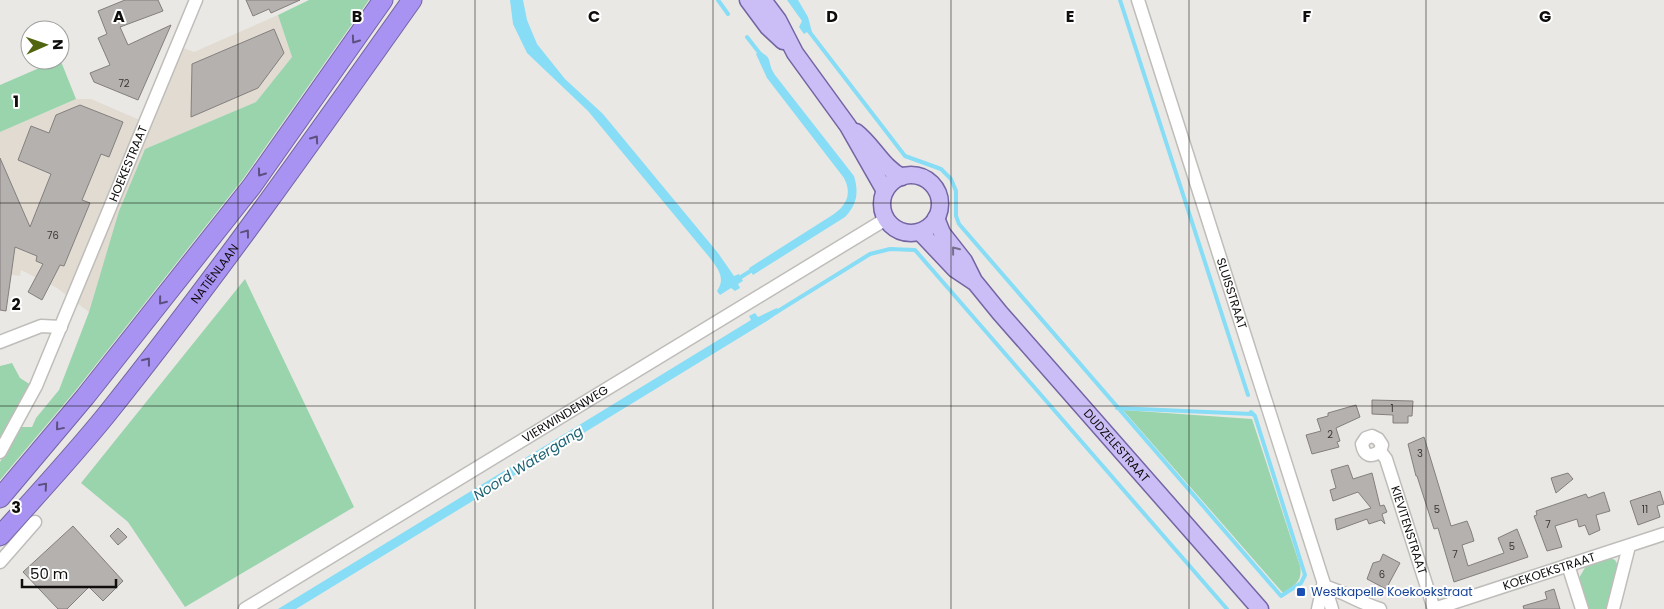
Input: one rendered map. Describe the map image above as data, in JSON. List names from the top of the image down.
{
  "streets": {
    "highway": ["NATIËNLAAN"],
    "main road": ["DUDZELESTRAAT"],
    "street": [
      "HOEKESTRAAT",
      "SLUISSTRAAT",
      "VIERWINDENWEG",
      "KIEVITENSTRAAT",
      "KOEKOEKSTRAAT"
    ]
  },
  "crossings": [
    ["VIERWINDENWEG", "DUDZELESTRAAT"],
    ["KIEVITENSTRAAT", "KOEKOEKSTRAAT"]
  ],
  "water": ["Noord Watergang"],
  "places": {
    "transit": ["Westkapelle Koekoekstraat"]
  },
  "house_numbers": [
    "72",
    "76",
    "1",
    "2",
    "3",
    "5",
    "11",
    "7",
    "5",
    "7",
    "6"
  ],
  "scale_bar": "50 m",
  "north": "right",
  "grid": {
    "columns": [
      "A",
      "B",
      "C",
      "D",
      "E",
      "F",
      "G"
    ],
    "rows": ["1", "2", "3"]
  }
}
